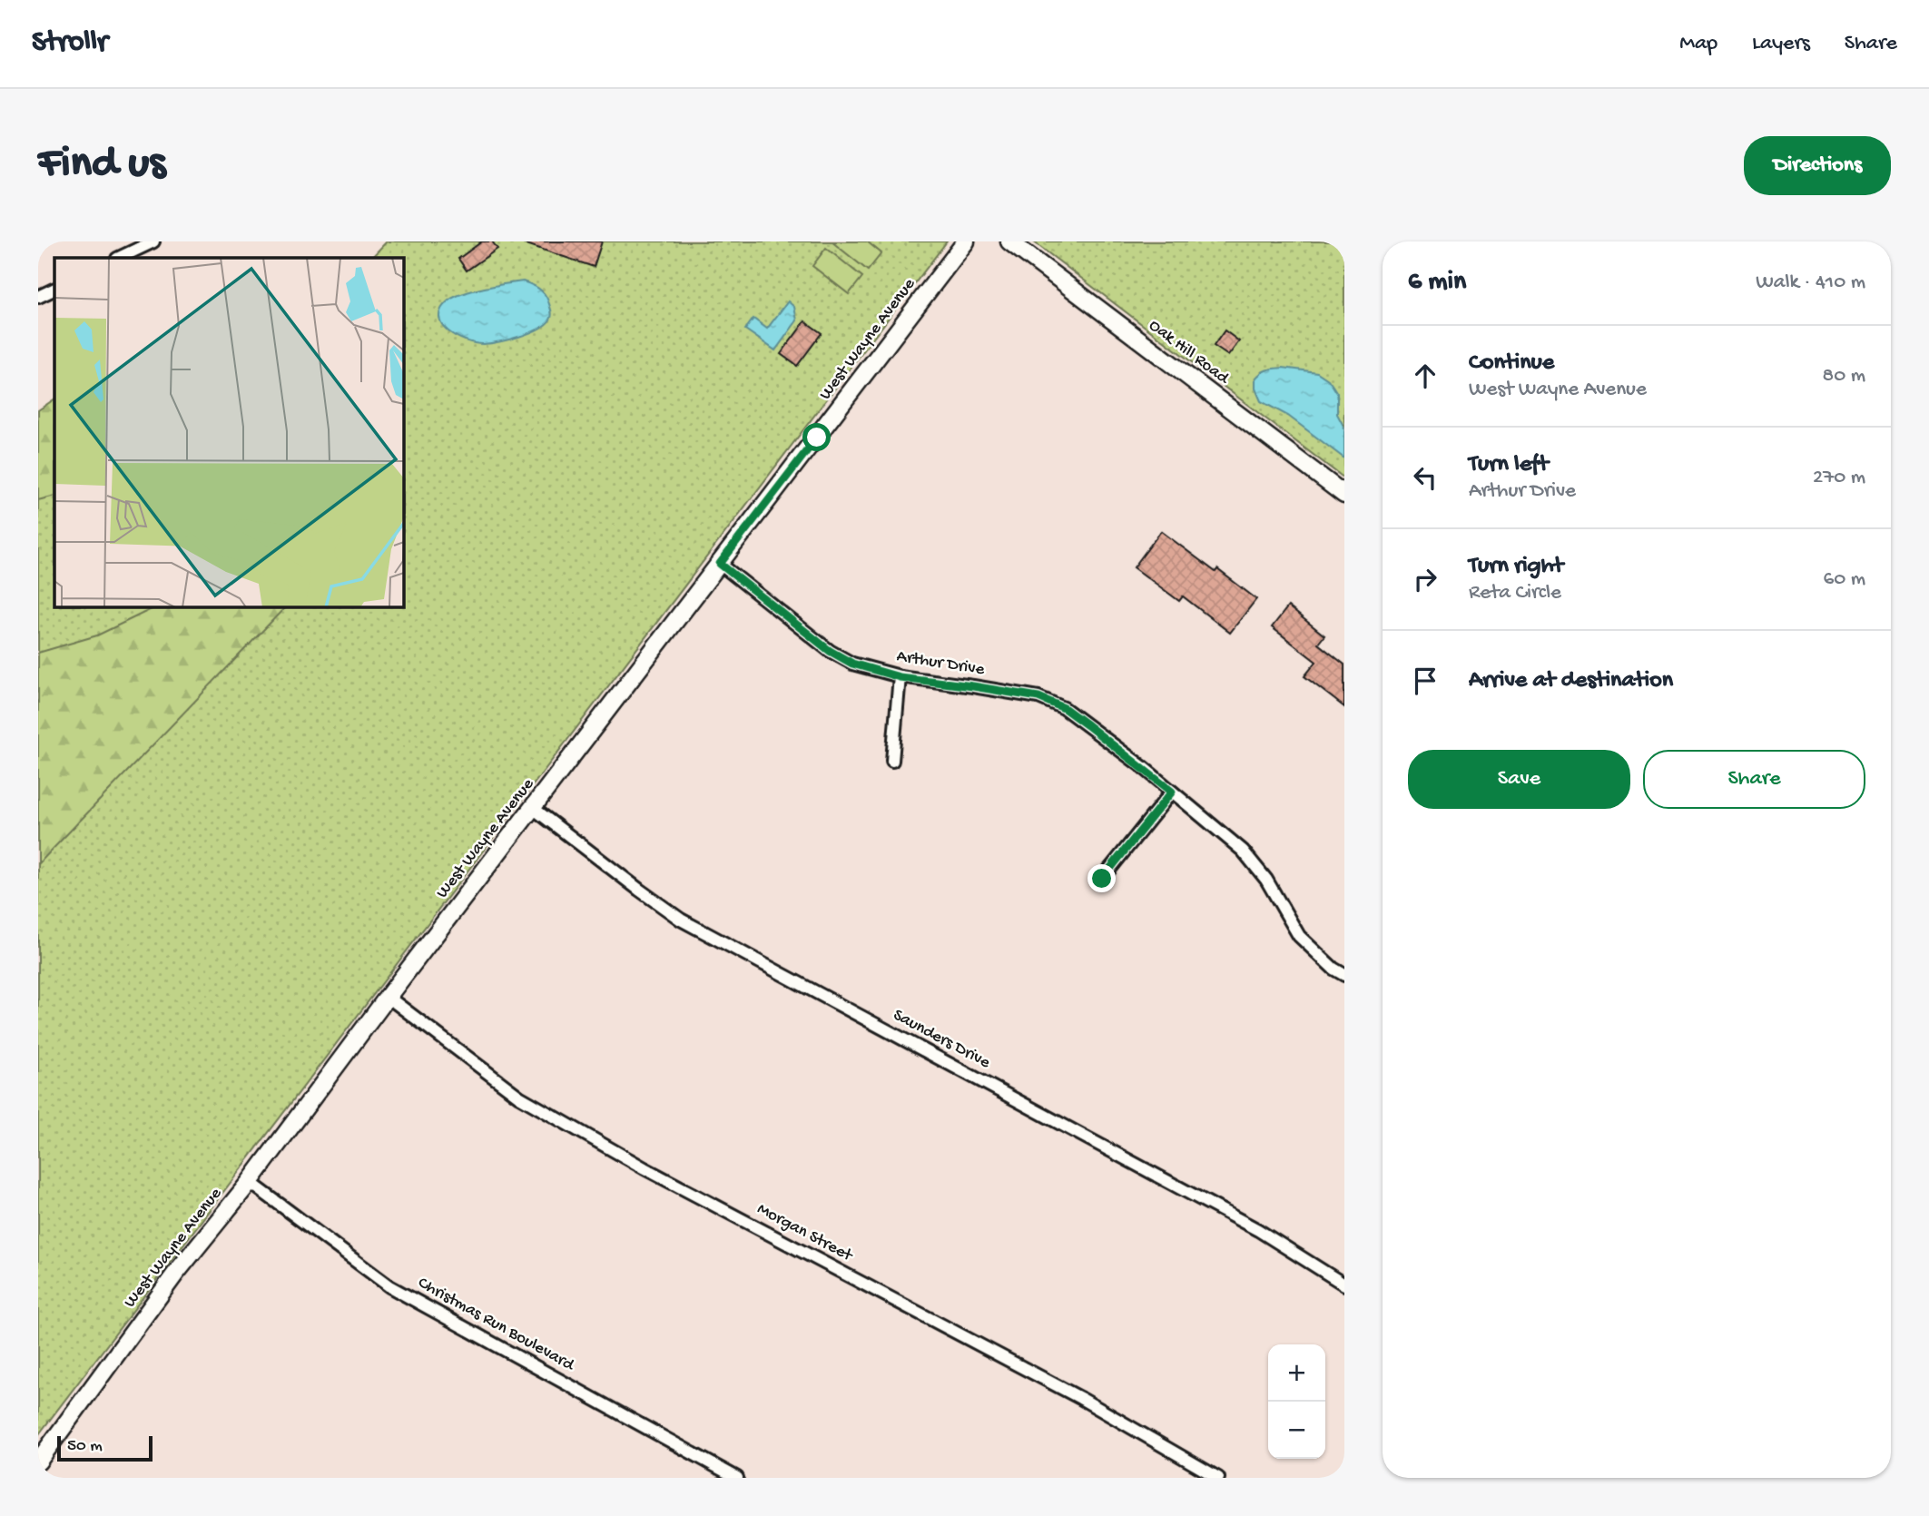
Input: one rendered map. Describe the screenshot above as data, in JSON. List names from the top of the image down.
{
  "streets": {
    "street": [
      "West Wayne Avenue",
      "Oak Hill Road",
      "Arthur Drive",
      "Saunders Drive",
      "Morgan Street",
      "Christmas Run Boulevard"
    ]
  },
  "crossings": [
    ["West Wayne Avenue", "Arthur Drive"],
    ["West Wayne Avenue", "Saunders Drive"],
    ["West Wayne Avenue", "Morgan Street"],
    ["West Wayne Avenue", "Christmas Run Boulevard"]
  ],
  "scale_bar": "50 m",
  "page": {
    "header": "Strollr",
    "nav": ["Map", "Layers", "Share"],
    "buttons": [
      "Directions",
      ["Save", "Share"]
    ],
    "title": "Find us",
    "heading": ["6 min", "Walk · 410 m"],
    "list": [
      ["Continue", "West Wayne Avenue", "80 m"],
      ["Turn left", "Arthur Drive", "270 m"],
      ["Turn right", "Reta Circle", "60 m"],
      "Arrive at destination"
    ],
    "map_buttons": ["+", "−"],
    "scale": "50 m"
  }
}
